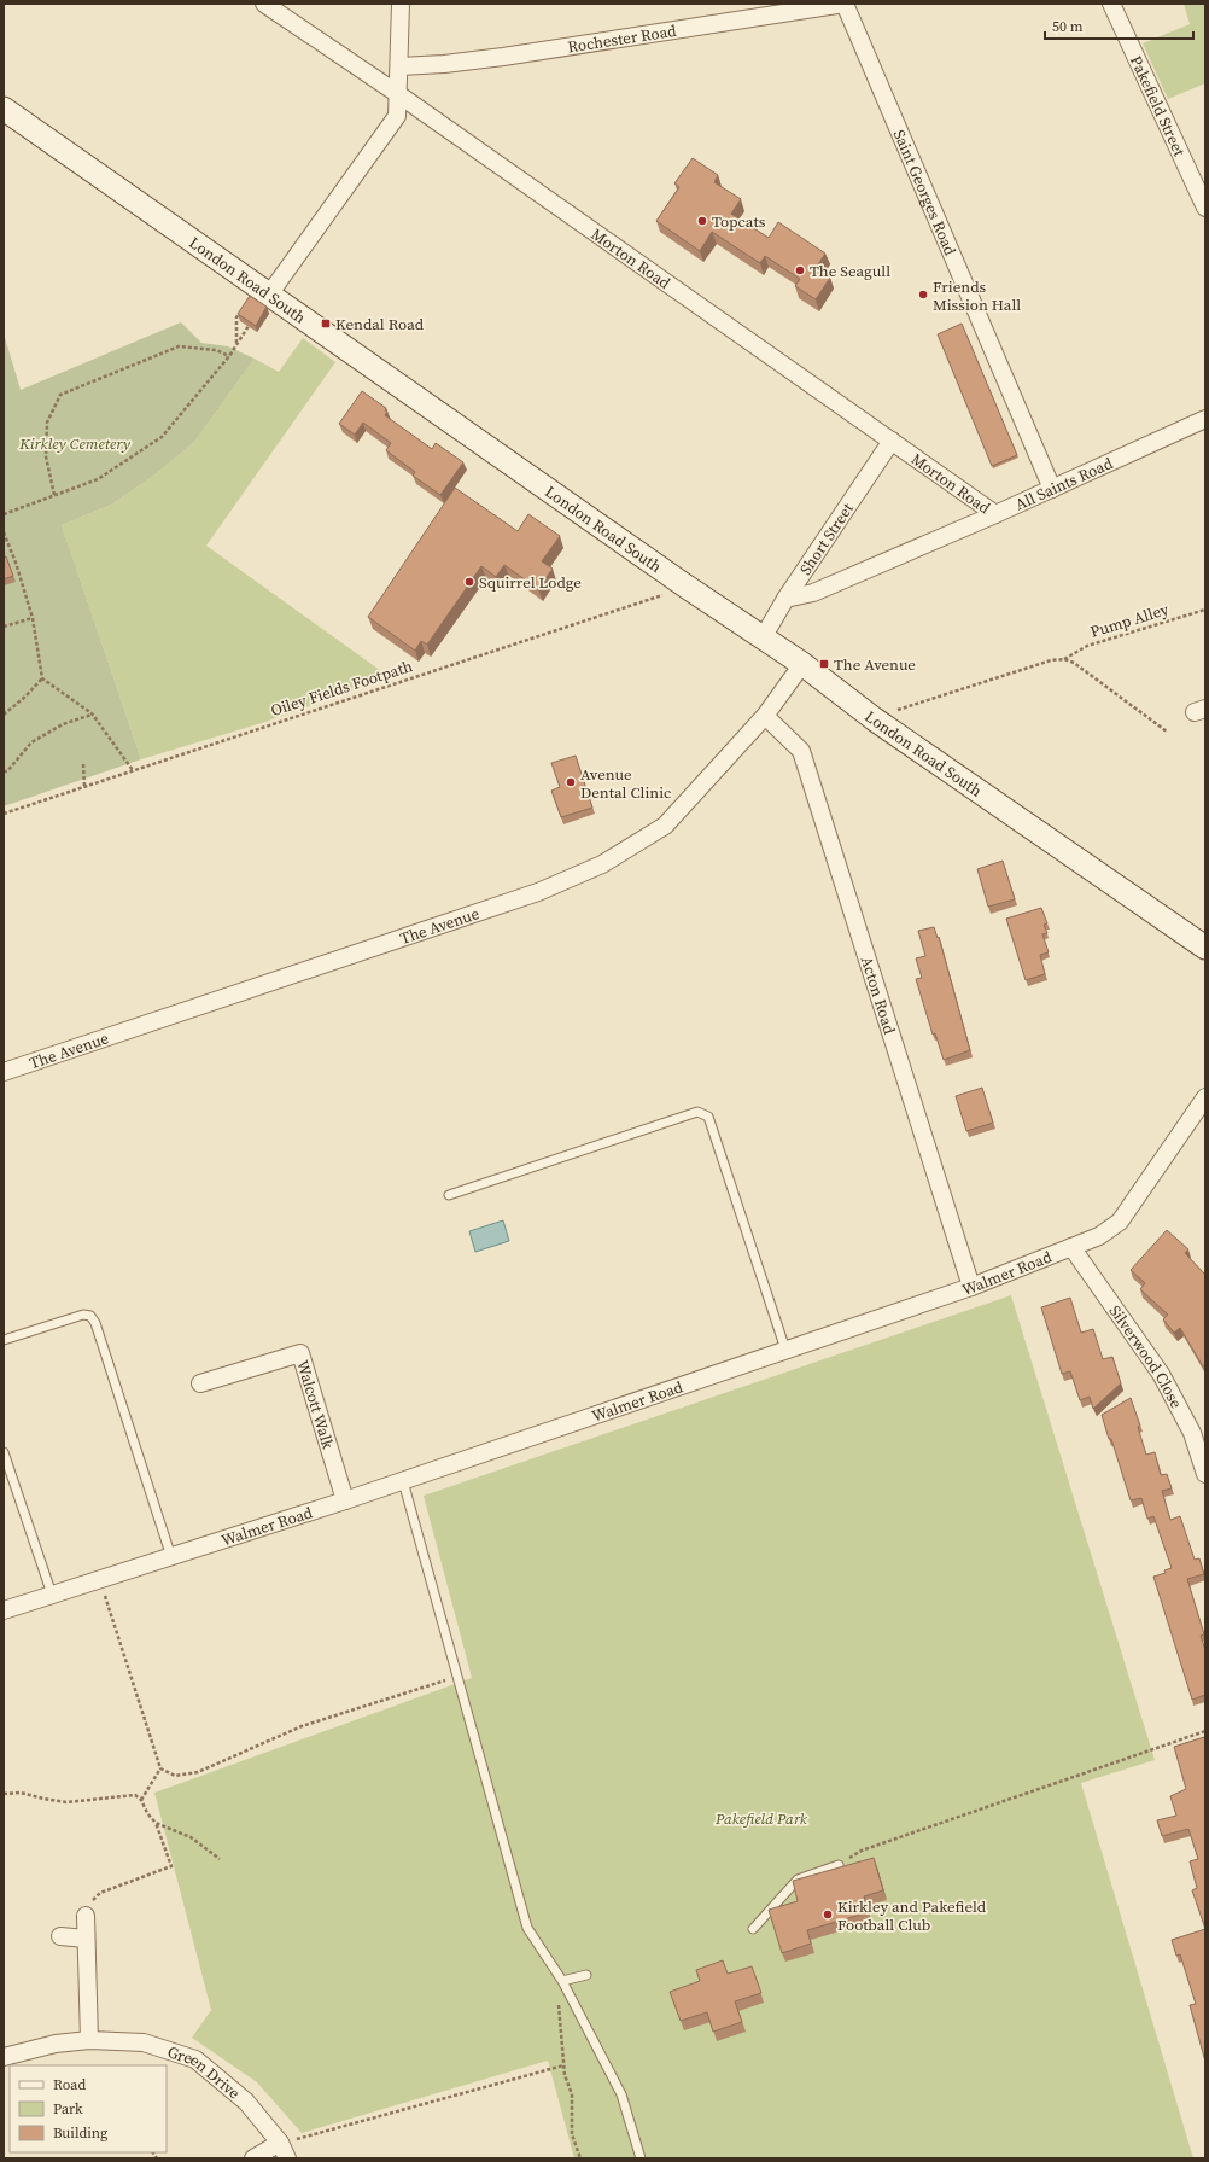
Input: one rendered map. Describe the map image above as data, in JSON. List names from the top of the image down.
{
  "streets": {
    "main road": ["London Road South"],
    "street": [
      "Rochester Road",
      "Pakefield Street",
      "Saint Georges Road",
      "Morton Road",
      "All Saints Road",
      "Short Street",
      "The Avenue",
      "Acton Road",
      "Walmer Road",
      "Silverwood Close",
      "Walcott Walk",
      "Green Drive"
    ],
    "path": ["Pump Alley", "Oiley Fields Footpath"]
  },
  "crossings": [
    ["Rochester Road", "Saint Georges Road"],
    ["Saint Georges Road", "All Saints Road"],
    ["Morton Road", "All Saints Road"],
    ["Morton Road", "Short Street"],
    ["London Road South", "Short Street"],
    ["London Road South", "Oiley Fields Footpath"],
    ["London Road South", "The Avenue"],
    ["All Saints Road", "Short Street"],
    ["The Avenue", "Acton Road"],
    ["Acton Road", "Walmer Road"],
    ["Walmer Road", "Silverwood Close"],
    ["Walmer Road", "Walcott Walk"]
  ],
  "parks": ["Kirkley Cemetery", "Pakefield Park"],
  "places": {
    "other": [
      "Topcats",
      "The Seagull",
      "Friends Mission Hall",
      "Squirrel Lodge",
      "Avenue Dental Clinic",
      "Kirkley and Pakefield Football Club"
    ],
    "transit": ["Kendal Road", "The Avenue"]
  },
  "legend": ["Road", "Park", "Building"],
  "scale_bar": "50 m"
}
